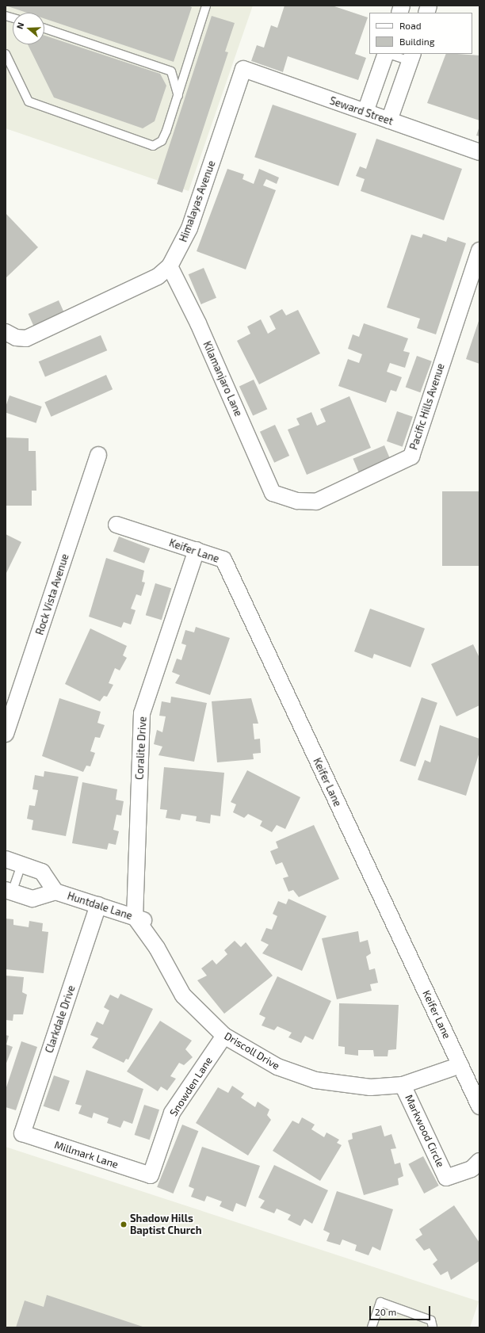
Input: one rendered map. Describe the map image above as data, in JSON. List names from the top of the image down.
{
  "streets": {
    "street": [
      "Seward Street",
      "Himalayas Avenue",
      "Kilamanjaro Lane",
      "Pacific Hills Avenue",
      "Keifer Lane",
      "Rock Vista Avenue",
      "Coralite Drive",
      "Huntdale Lane",
      "Clarkdale Drive",
      "Driscoll Drive",
      "Snowden Lane",
      "Markwood Circle",
      "Millmark Lane"
    ]
  },
  "crossings": [
    ["Seward Street", "Himalayas Avenue"],
    ["Himalayas Avenue", "Kilamanjaro Lane"],
    ["Kilamanjaro Lane", "Pacific Hills Avenue"],
    ["Keifer Lane", "Coralite Drive"],
    ["Keifer Lane", "Driscoll Drive"],
    ["Coralite Drive", "Huntdale Lane"],
    ["Coralite Drive", "Driscoll Drive"],
    ["Huntdale Lane", "Clarkdale Drive"],
    ["Huntdale Lane", "Driscoll Drive"],
    ["Clarkdale Drive", "Millmark Lane"],
    ["Driscoll Drive", "Snowden Lane"],
    ["Driscoll Drive", "Markwood Circle"],
    ["Snowden Lane", "Millmark Lane"]
  ],
  "places": ["Shadow Hills Baptist Church"],
  "legend": ["Road", "Building"],
  "scale_bar": "20 m",
  "north": "left"
}
